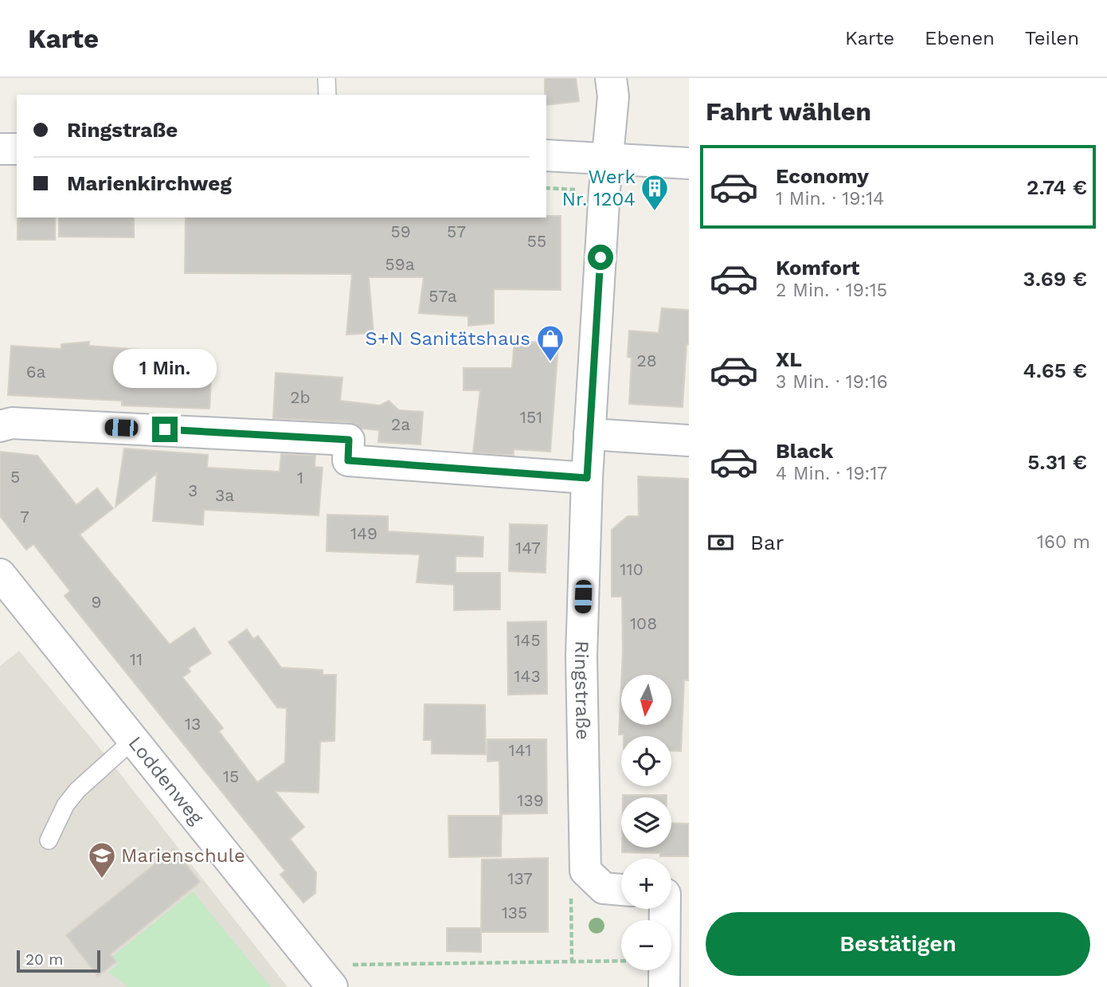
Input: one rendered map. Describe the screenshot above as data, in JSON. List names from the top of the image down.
{
  "streets": {
    "street": ["Ringstraße", "Loddenweg"]
  },
  "places": {
    "building": ["Werk Nr. 1204"],
    "shop": ["S+N Sanitätshaus"],
    "school or university": ["Marienschule"]
  },
  "house_numbers": [
    "59",
    "57",
    "55",
    "59a",
    "57a",
    "28",
    "6a",
    "2b",
    "151",
    "2a",
    "5",
    "1",
    "3",
    "3a",
    "7",
    "149",
    "147",
    "110",
    "9",
    "108",
    "145",
    "11",
    "143",
    "13",
    "141",
    "15",
    "139",
    "137",
    "135"
  ],
  "scale_bar": "20 m",
  "north": "bottom",
  "page": {
    "header": "Karte",
    "nav": ["Karte", "Ebenen", "Teilen"],
    "heading": "Fahrt wählen",
    "banner": ["Ringstraße", "Marienkirchweg"],
    "list": [
      {
        "name": "Economy",
        "note": "1 Min. · 19:14",
        "value": "2.74 €"
      },
      {
        "name": "Komfort",
        "note": "2 Min. · 19:15",
        "value": "3.69 €"
      },
      {
        "name": "XL",
        "note": "3 Min. · 19:16",
        "value": "4.65 €"
      },
      {
        "name": "Black",
        "note": "4 Min. · 19:17",
        "value": "5.31 €"
      }
    ],
    "bubble": "1 Min.",
    "pay": ["Bar", "160 m"],
    "map_buttons": ["+", "−"],
    "buttons": "Bestätigen",
    "scale": "20 m"
  }
}
